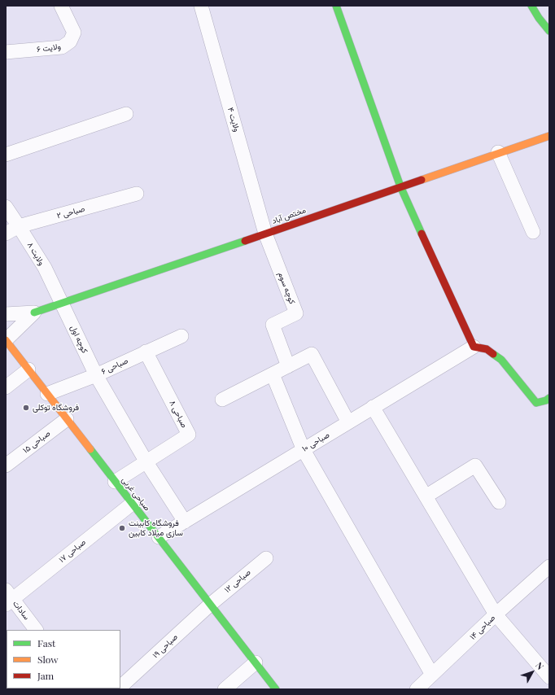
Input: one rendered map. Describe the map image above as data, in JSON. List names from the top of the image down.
{
  "streets": {
    "street": [
      "ولایت ۶",
      "ولایت ۴",
      "صباحی ۲",
      "مختص آباد",
      "ولایت ۸",
      "کوچه سوم",
      "کوچه اول",
      "صباحی ۶",
      "صباحی ۸",
      "صباحی ۱۵",
      "صباحی ۱۰",
      "صباحی غربی",
      "صباحی ۱۷",
      "صباحی ۱۲",
      "سادات",
      "صباحی ۱۴",
      "صباحی ۱۹"
    ]
  },
  "crossings": [
    ["ولایت ۴", "مختص آباد"],
    ["ولایت ۴", "کوچه سوم"],
    ["صباحی ۲", "ولایت ۸"],
    ["مختص آباد", "ولایت ۸"],
    ["مختص آباد", "کوچه سوم"],
    ["مختص آباد", "کوچه اول"],
    ["ولایت ۸", "کوچه اول"],
    ["کوچه اول", "صباحی ۶"],
    ["کوچه اول", "صباحی ۸"],
    ["کوچه اول", "صباحی ۱۰"],
    ["صباحی ۶", "صباحی ۸"],
    ["صباحی ۶", "صباحی غربی"],
    ["صباحی ۸", "صباحی غربی"],
    ["صباحی ۱۵", "صباحی غربی"],
    ["صباحی ۱۰", "صباحی غربی"],
    ["صباحی غربی", "صباحی ۱۷"],
    ["صباحی غربی", "صباحی ۱۲"],
    ["صباحی غربی", "صباحی ۱۹"],
    ["صباحی ۱۷", "سادات"],
    ["صباحی ۱۲", "صباحی ۱۹"]
  ],
  "places": ["فروشگاه توکلی", "فروشگاه کابینت سازی میلاد کابین"],
  "legend": ["Fast", "Slow", "Jam"],
  "north": "top right"
}
